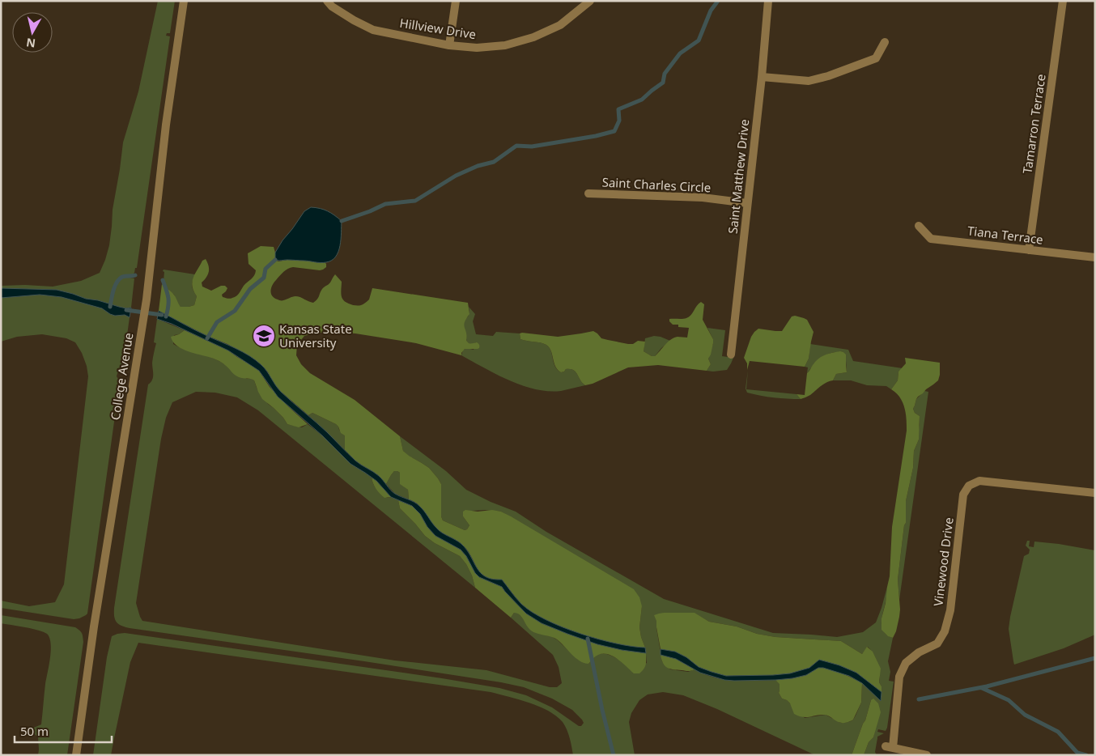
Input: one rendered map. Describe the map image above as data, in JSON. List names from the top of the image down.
{
  "streets": {
    "street": [
      "Hillview Drive",
      "Tamarron Terrace",
      "Saint Matthew Drive",
      "Saint Charles Circle",
      "Tiana Terrace",
      "College Avenue",
      "Vinewood Drive"
    ]
  },
  "crossings": [
    ["Tamarron Terrace", "Tiana Terrace"],
    ["Saint Matthew Drive", "Saint Charles Circle"]
  ],
  "places": {
    "school or university": ["Kansas State University"]
  },
  "scale_bar": "50 m",
  "north": "bottom"
}
